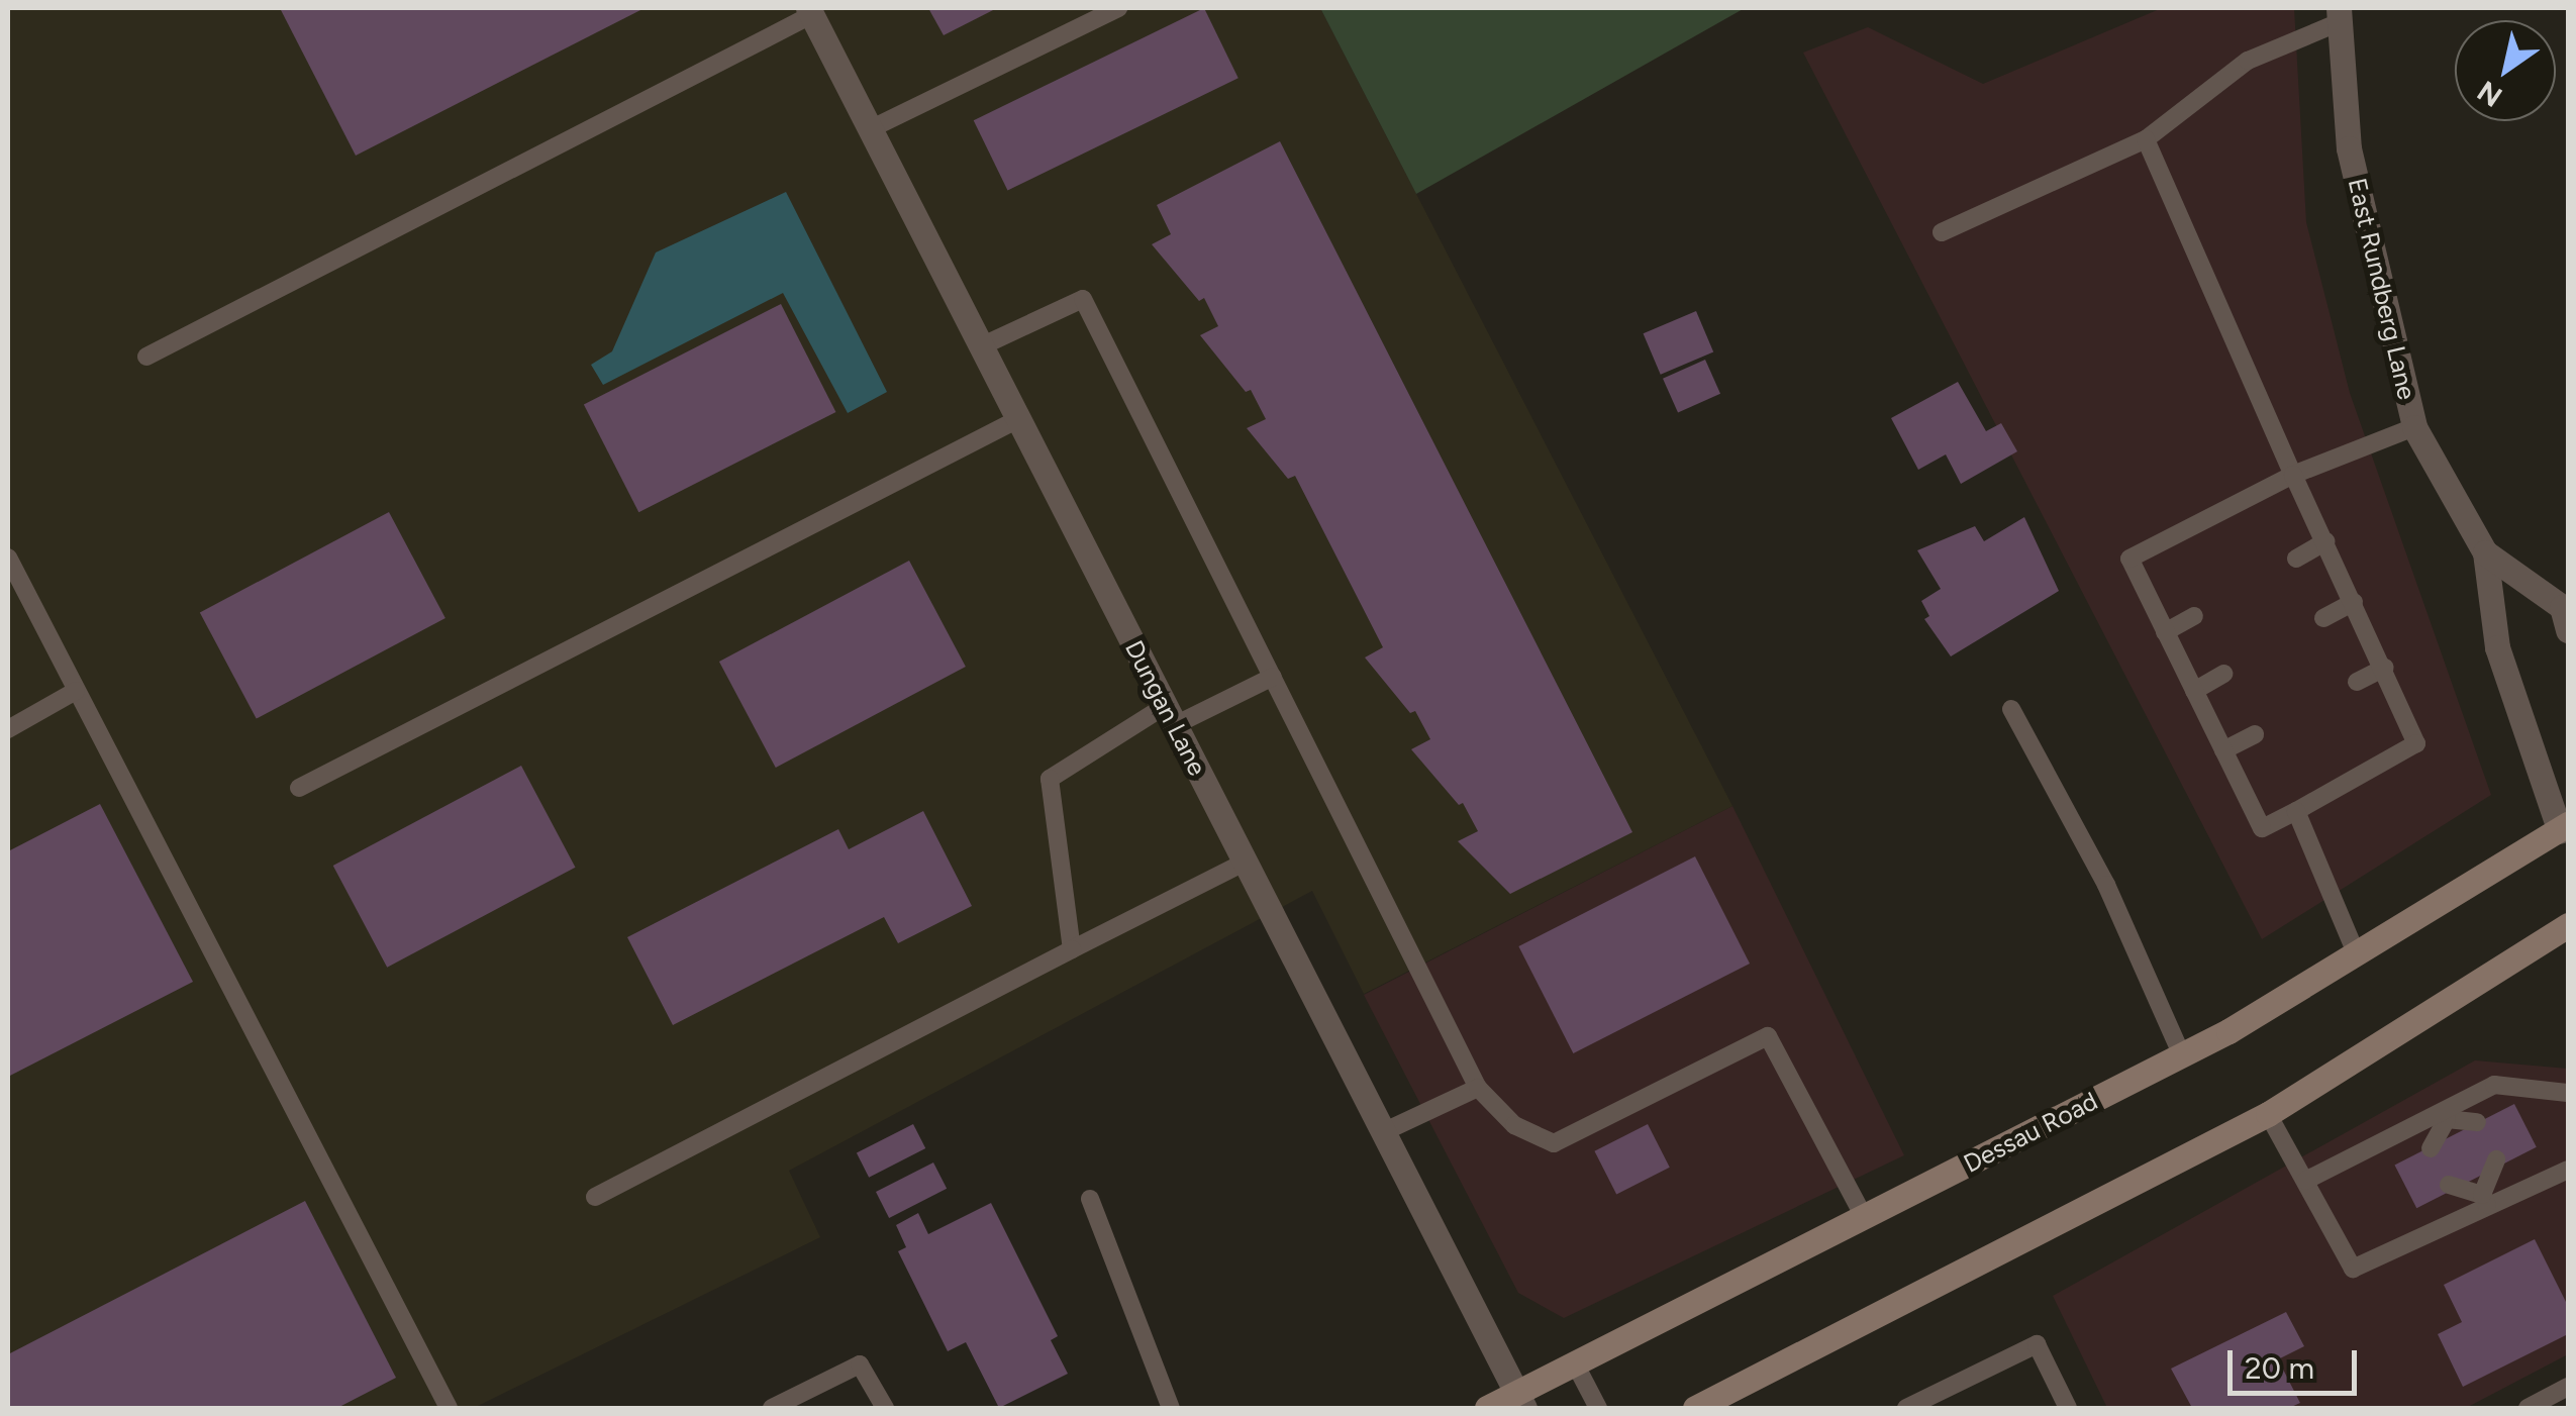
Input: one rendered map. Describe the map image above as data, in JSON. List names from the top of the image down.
{
  "streets": {
    "main road": ["Dessau Road"],
    "street": ["East Rundberg Lane", "Dungan Lane"]
  },
  "crossings": [
    ["East Rundberg Lane", "Dessau Road"],
    ["Dungan Lane", "Dessau Road"]
  ],
  "scale_bar": "20 m",
  "north": "bottom left"
}
